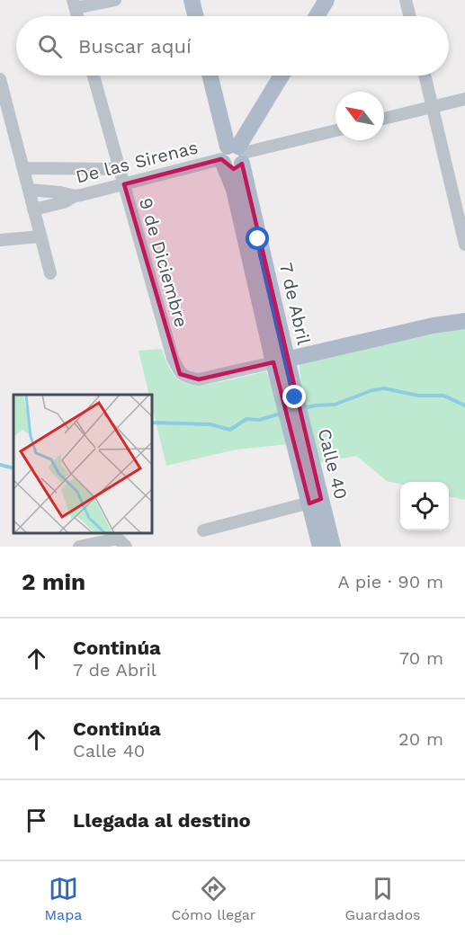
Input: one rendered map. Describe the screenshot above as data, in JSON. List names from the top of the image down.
{
  "streets": {
    "main road": ["7 de Abril", "Calle 40"],
    "street": ["De las Sirenas", "9 de Diciembre"]
  },
  "crossings": [
    ["De las Sirenas", "9 de Diciembre"],
    ["De las Sirenas", "7 de Abril"],
    ["9 de Diciembre", "7 de Abril"],
    ["7 de Abril", "Calle 40"]
  ],
  "north": "top left",
  "page": {
    "search": "Buscar aquí",
    "heading": ["2 min", "A pie · 90 m"],
    "list": [
      ["Continúa", "7 de Abril", "70 m"],
      ["Continúa", "Calle 40", "20 m"],
      "Llegada al destino"
    ],
    "nav": ["Mapa", "Cómo llegar", "Guardados"]
  }
}
